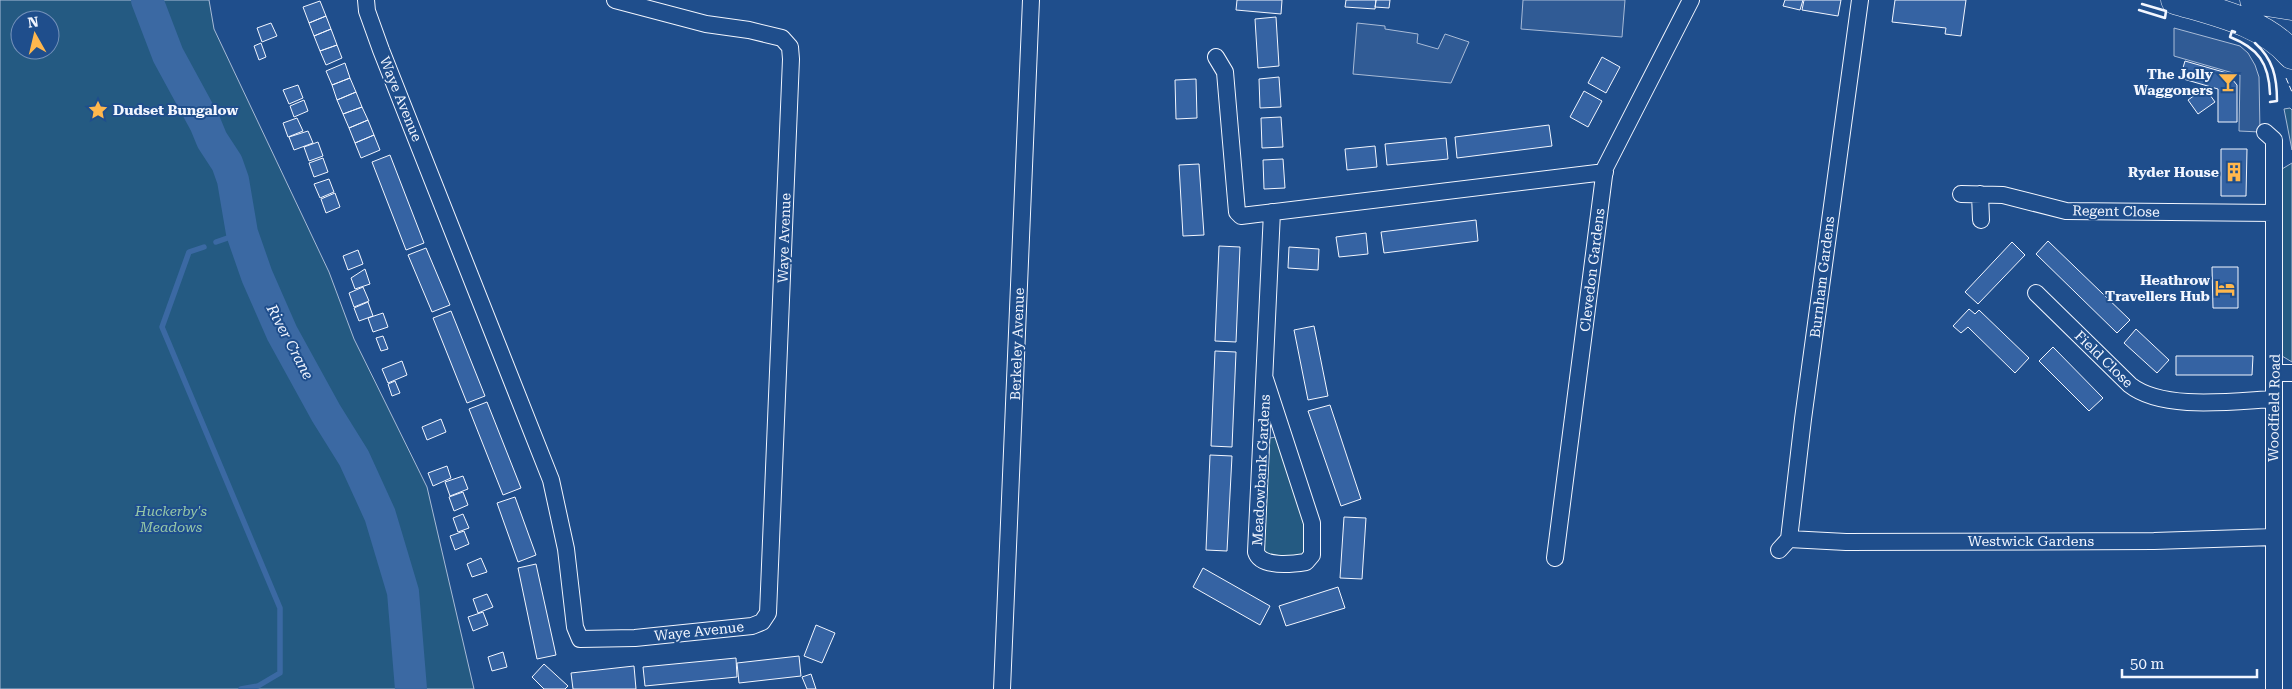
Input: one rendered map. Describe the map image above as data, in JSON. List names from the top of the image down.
{
  "streets": {
    "street": [
      "Waye Avenue",
      "Regent Close",
      "Clevedon Gardens",
      "Burnham Gardens",
      "Berkeley Avenue",
      "Field Close",
      "Woodfield Road",
      "Meadowbank Gardens",
      "Westwick Gardens"
    ]
  },
  "crossings": [
    ["Regent Close", "Woodfield Road"],
    ["Burnham Gardens", "Westwick Gardens"],
    ["Field Close", "Woodfield Road"],
    ["Woodfield Road", "Westwick Gardens"]
  ],
  "water": ["River Crane"],
  "parks": ["Huckerby's Meadows"],
  "places": {
    "bar": ["The Jolly Waggoners"],
    "place": ["Dudset Bungalow"],
    "building": ["Ryder House"],
    "hotel": ["Heathrow Travellers Hub"]
  },
  "scale_bar": "50 m",
  "north": "top"
}
